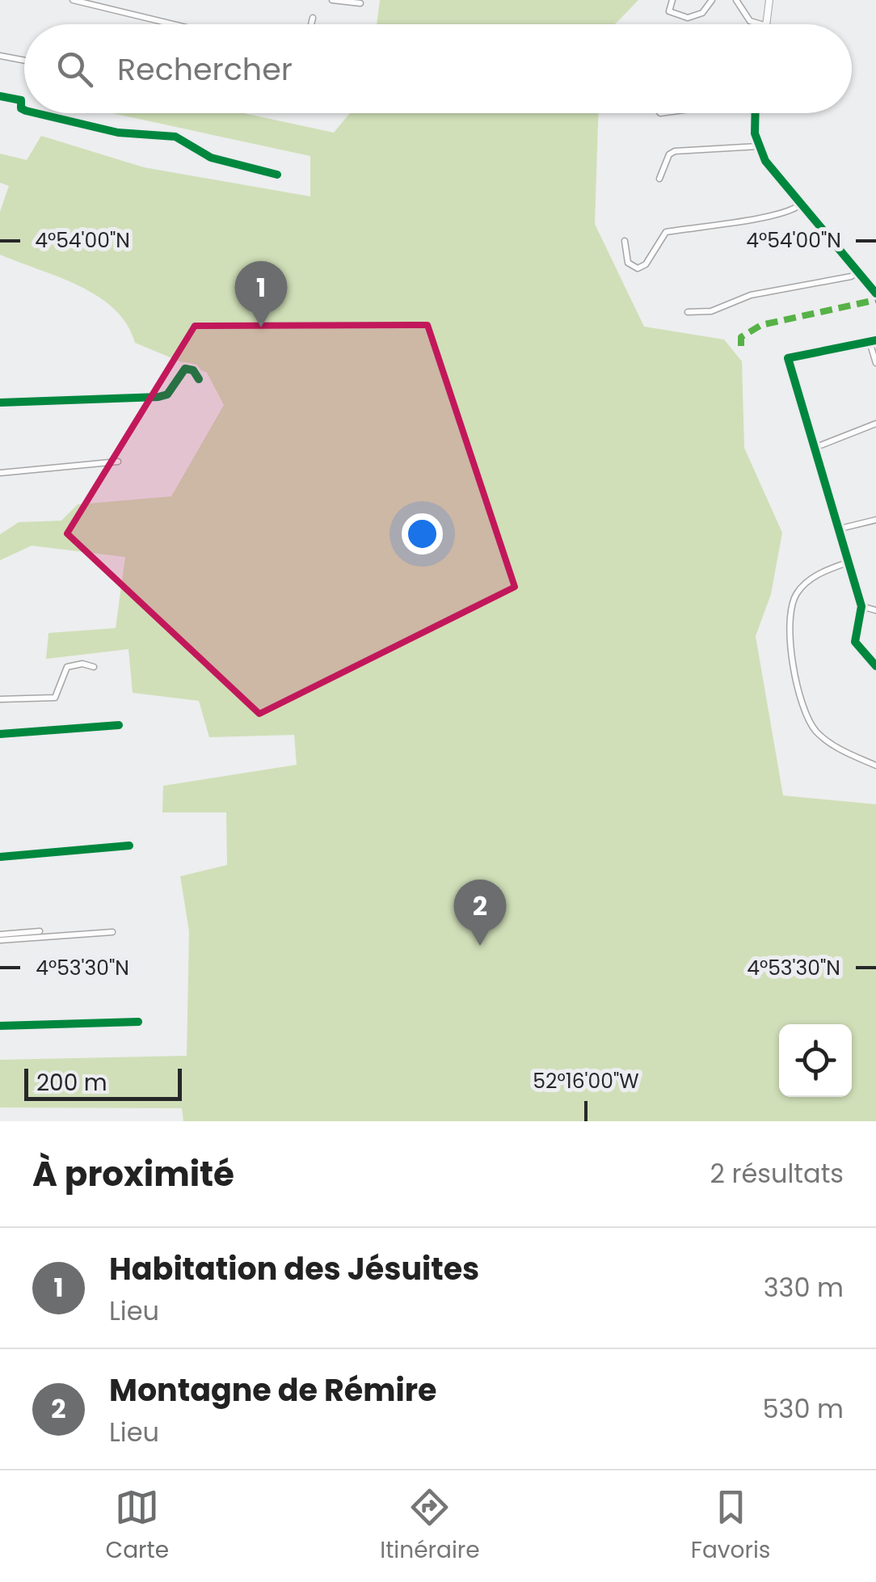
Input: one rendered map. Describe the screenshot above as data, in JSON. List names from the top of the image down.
{
  "scale_bar": "200 m",
  "page": {
    "search": "Rechercher",
    "pins": ["1", "2"],
    "scale": "200 m",
    "heading": ["À proximité", "2 résultats"],
    "list": [
      {
        "mark": "1",
        "name": "Habitation des Jésuites",
        "note": "Lieu",
        "value": "330 m"
      },
      {
        "mark": "2",
        "name": "Montagne de Rémire",
        "note": "Lieu",
        "value": "530 m"
      }
    ],
    "nav": ["Carte", "Itinéraire", "Favoris"]
  },
  "coordinates": ["4°54'00\"N", "4°53'30\"N", "52°16'00\"W"]
}
